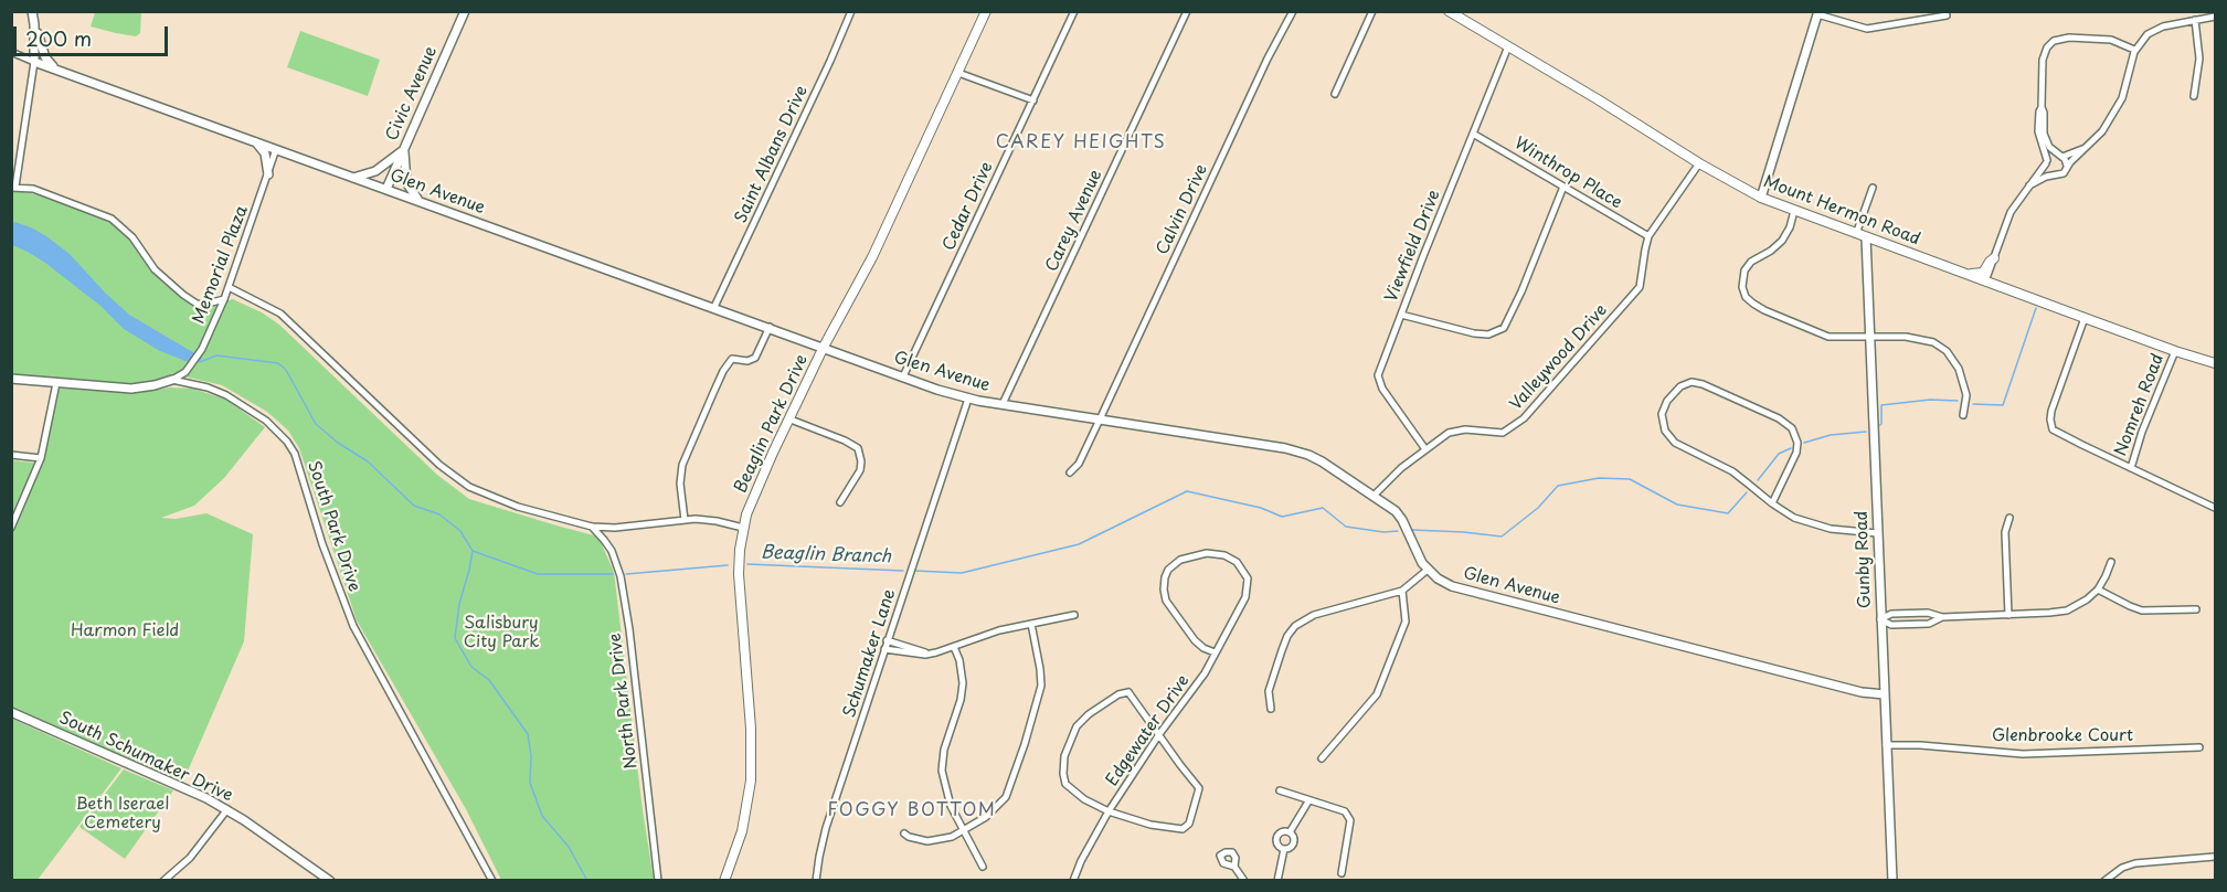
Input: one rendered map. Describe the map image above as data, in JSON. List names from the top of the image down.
{
  "streets": {
    "main road": ["Mount Hermon Road", "Beaglin Park Drive"],
    "street": [
      "Civic Avenue",
      "Saint Albans Drive",
      "Winthrop Place",
      "Glen Avenue",
      "Cedar Drive",
      "Calvin Drive",
      "Carey Avenue",
      "Viewfield Drive",
      "Memorial Plaza",
      "Valleywood Drive",
      "Nomreh Road",
      "South Park Drive",
      "Gunby Road",
      "Schumaker Lane",
      "North Park Drive",
      "Edgewater Drive",
      "Glenbrooke Court",
      "South Schumaker Drive"
    ]
  },
  "crossings": [
    ["Civic Avenue", "Glen Avenue"],
    ["Saint Albans Drive", "Glen Avenue"],
    ["Winthrop Place", "Viewfield Drive"],
    ["Winthrop Place", "Valleywood Drive"],
    ["Glen Avenue", "Cedar Drive"],
    ["Glen Avenue", "Calvin Drive"],
    ["Glen Avenue", "Carey Avenue"],
    ["Glen Avenue", "Memorial Plaza"],
    ["Glen Avenue", "Valleywood Drive"],
    ["Glen Avenue", "Beaglin Park Drive"],
    ["Glen Avenue", "Gunby Road"],
    ["Glen Avenue", "Schumaker Lane"],
    ["Mount Hermon Road", "Viewfield Drive"],
    ["Mount Hermon Road", "Valleywood Drive"],
    ["Mount Hermon Road", "Nomreh Road"],
    ["Mount Hermon Road", "Gunby Road"],
    ["Viewfield Drive", "Valleywood Drive"],
    ["Memorial Plaza", "South Park Drive"],
    ["Gunby Road", "Glenbrooke Court"]
  ],
  "districts": ["CAREY HEIGHTS", "FOGGY BOTTOM"],
  "water": ["Beaglin Branch"],
  "parks": ["Salisbury City Park", "Harmon Field", "Beth Iserael Cemetery"],
  "scale_bar": "200 m"
}
